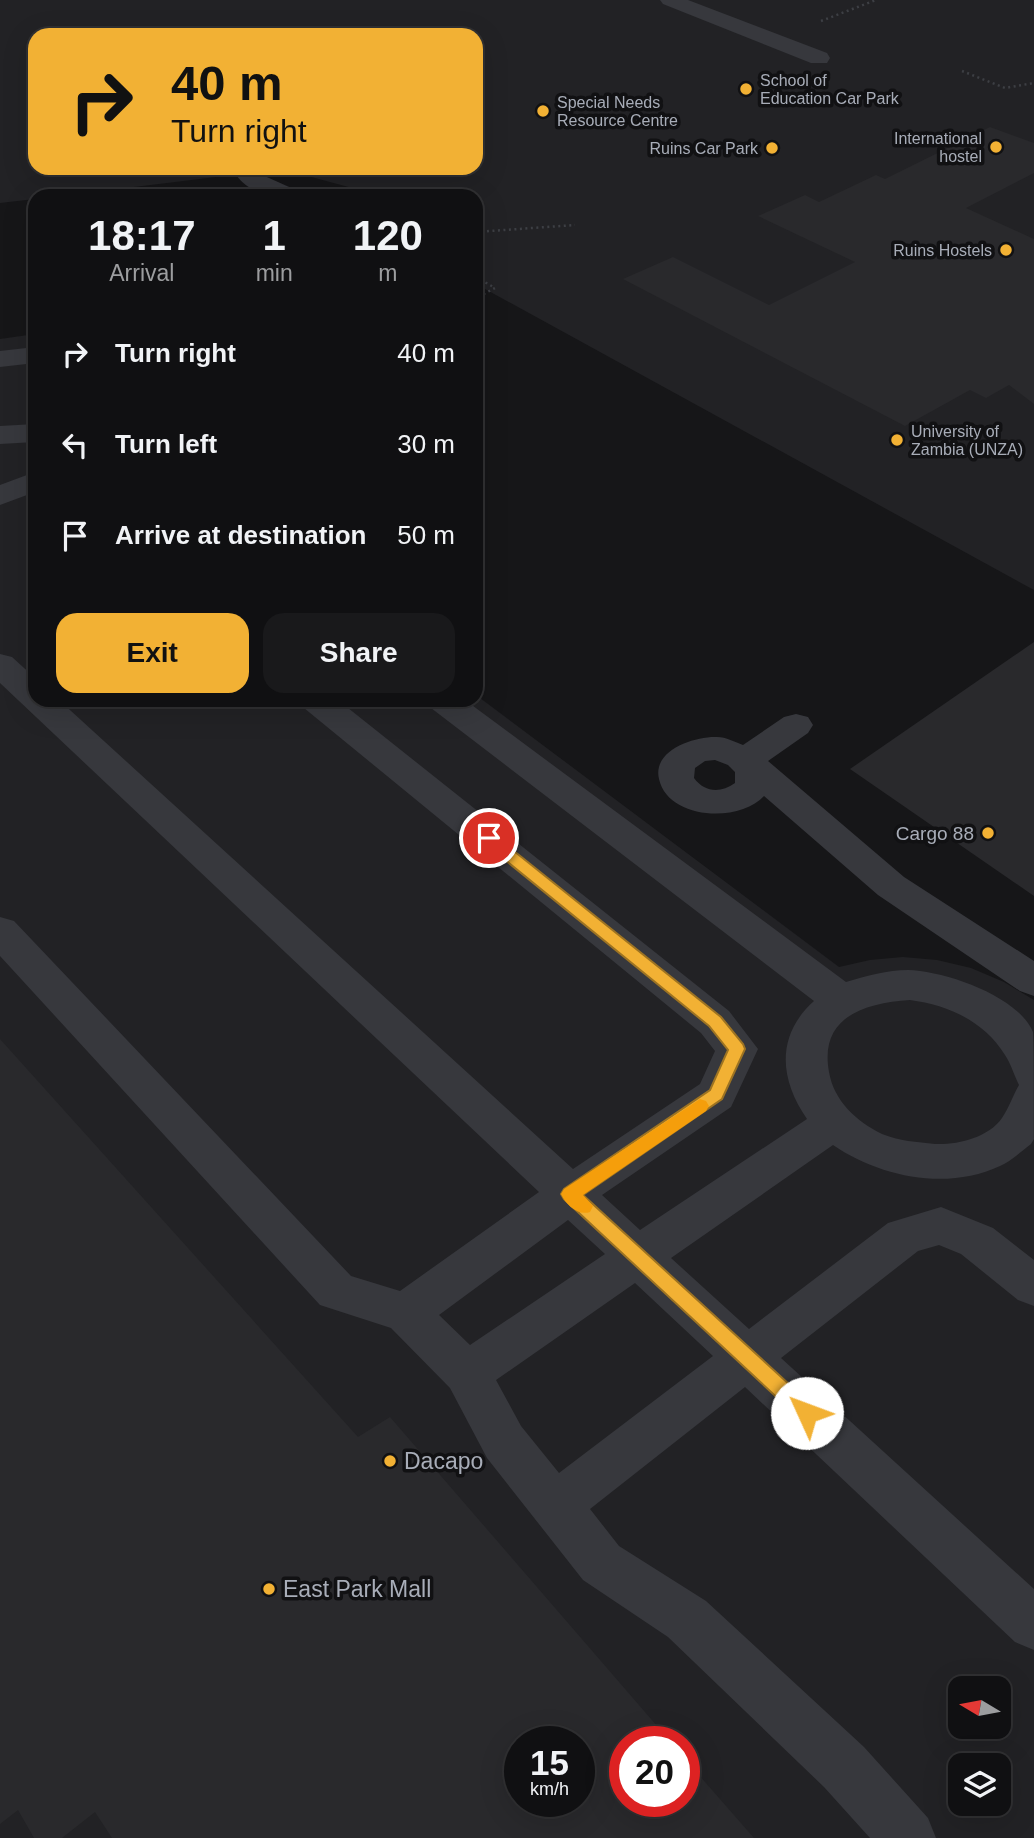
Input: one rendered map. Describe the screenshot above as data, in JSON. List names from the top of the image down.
{
  "places": [
    "School of Education Car Park",
    "Special Needs Resource Centre",
    "International hostel",
    "Ruins Car Park",
    "Ruins Hostels",
    "University of Zambia (UNZA)",
    "Cargo 88",
    "Dacapo",
    "East Park Mall"
  ],
  "north": "left",
  "page": {
    "turn": ["40 m", "Turn right"],
    "eta": [
      "18:17",
      "Arrival",
      "1",
      "min",
      "120",
      "m"
    ],
    "list": [
      {
        "name": "Turn right",
        "value": "40 m"
      },
      {
        "name": "Turn left",
        "value": "30 m"
      },
      {
        "name": "Arrive at destination",
        "value": "50 m"
      }
    ],
    "buttons": ["Exit", "Share"],
    "speed": "15 km/h",
    "limit": "20"
  }
}
